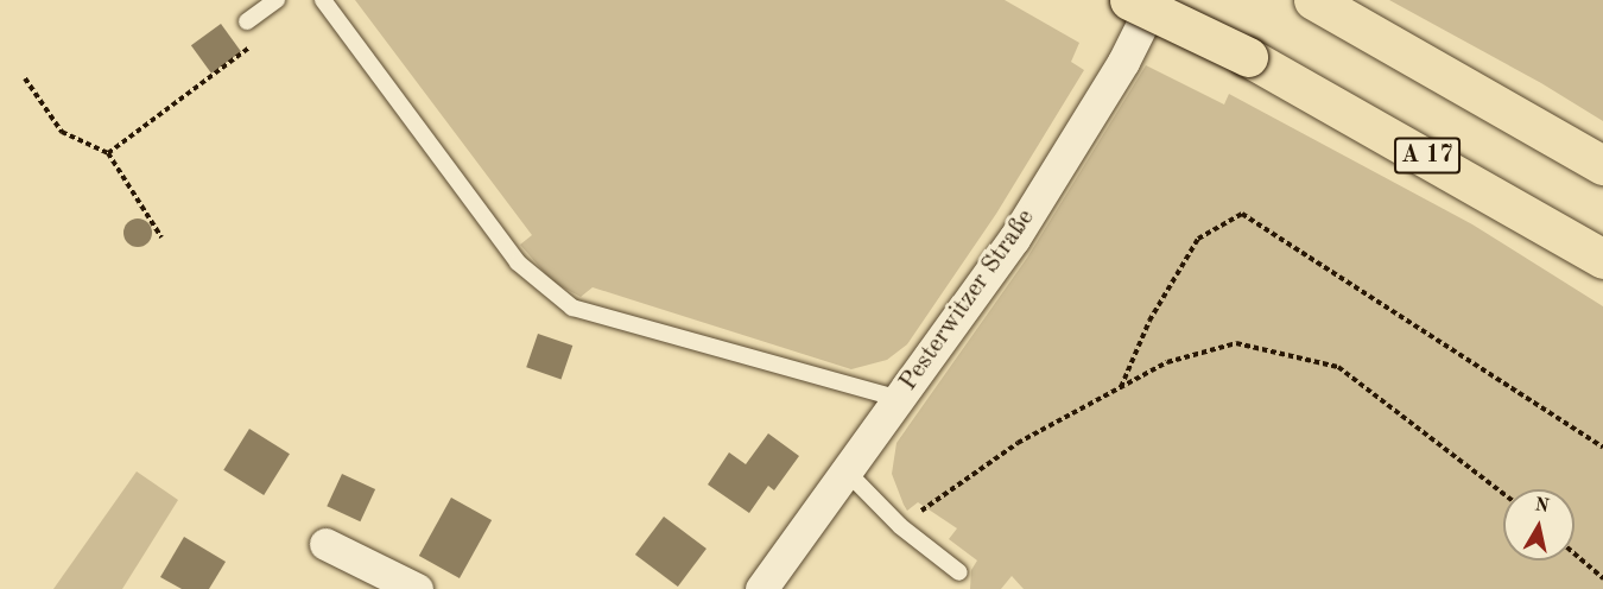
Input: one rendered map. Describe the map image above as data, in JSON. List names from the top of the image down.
{
  "streets": {
    "highway": ["A 17"],
    "street": ["Pesterwitzer Straße"]
  },
  "north": "top"
}
